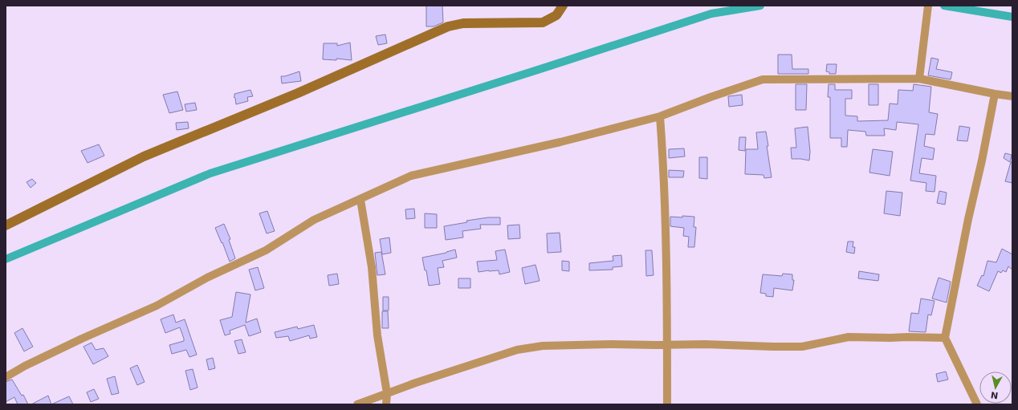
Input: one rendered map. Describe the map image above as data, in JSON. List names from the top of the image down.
{
  "north": "bottom"
}
